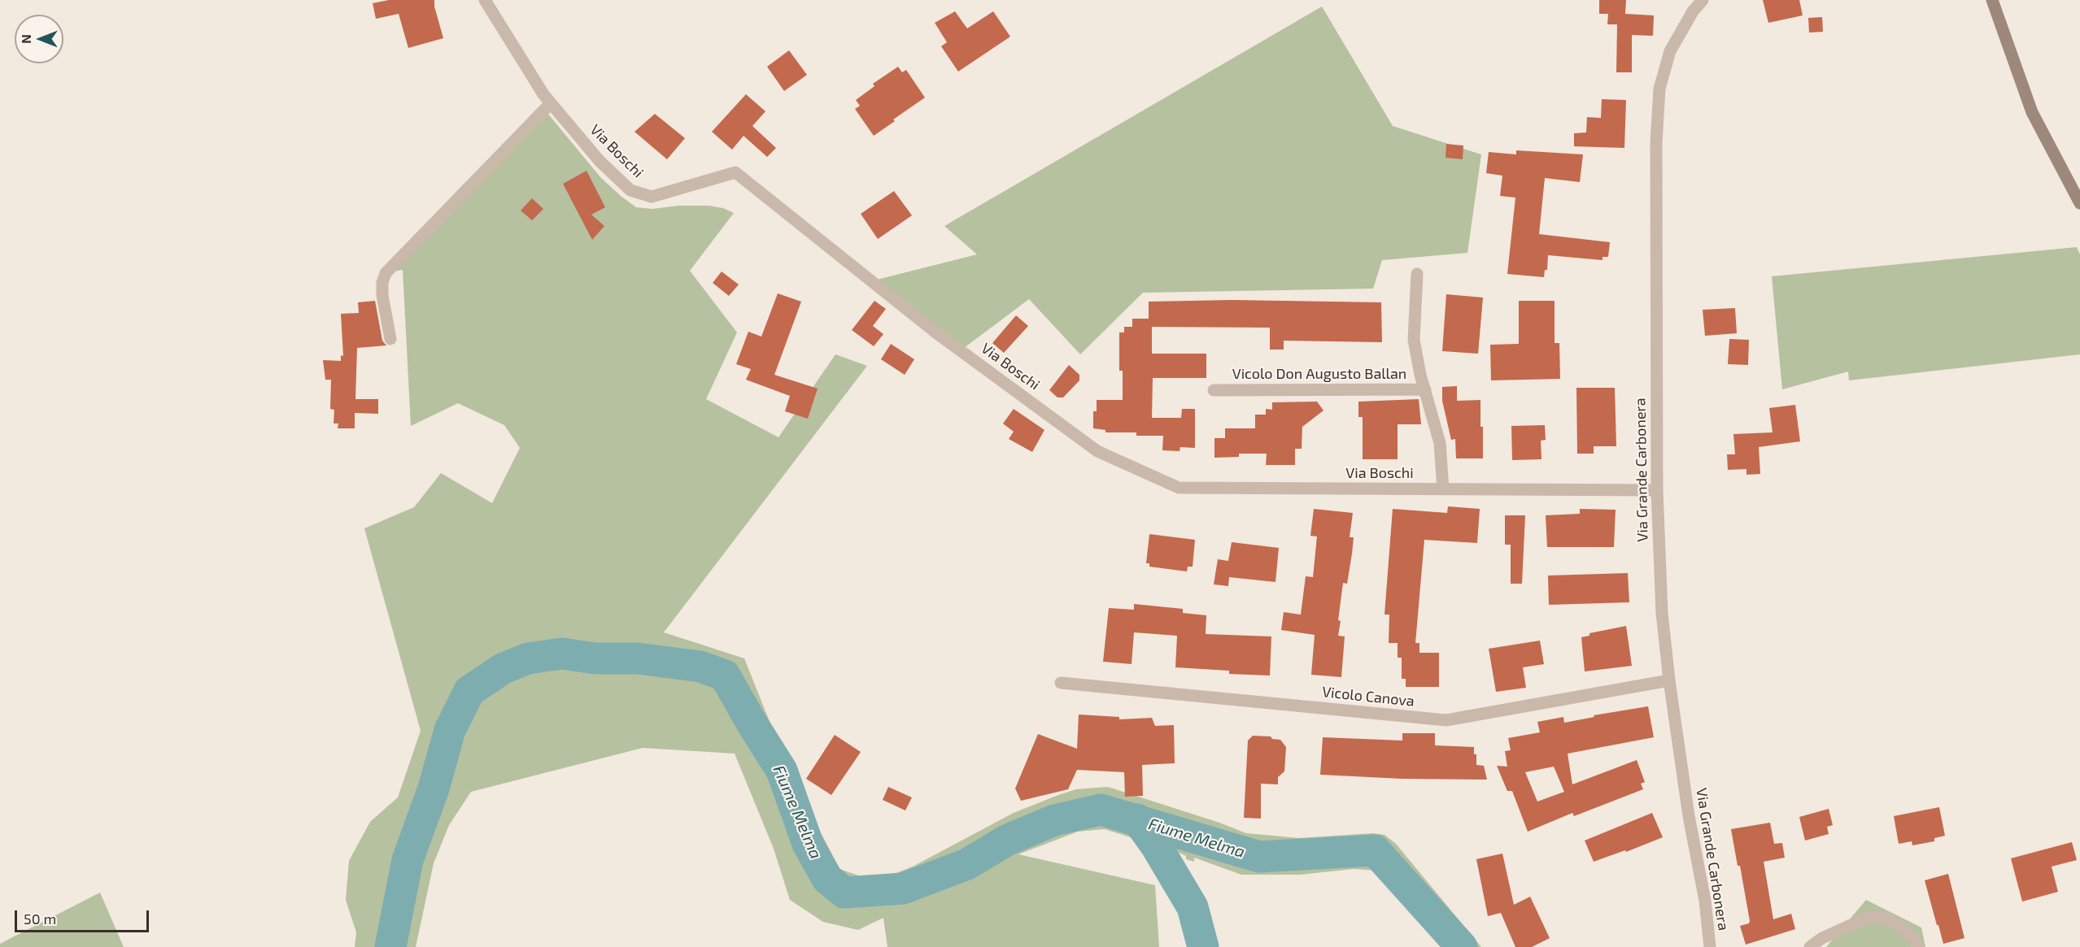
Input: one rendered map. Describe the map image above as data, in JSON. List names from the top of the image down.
{
  "streets": {
    "street": [
      "Via Boschi",
      "Vicolo Don Augusto Ballan",
      "Via Grande Carbonera",
      "Vicolo Canova"
    ]
  },
  "crossings": [
    ["Via Boschi", "Vicolo Don Augusto Ballan"],
    ["Via Boschi", "Via Grande Carbonera"],
    ["Via Grande Carbonera", "Vicolo Canova"]
  ],
  "water": ["Fiume Melma"],
  "scale_bar": "50 m",
  "north": "left"
}
